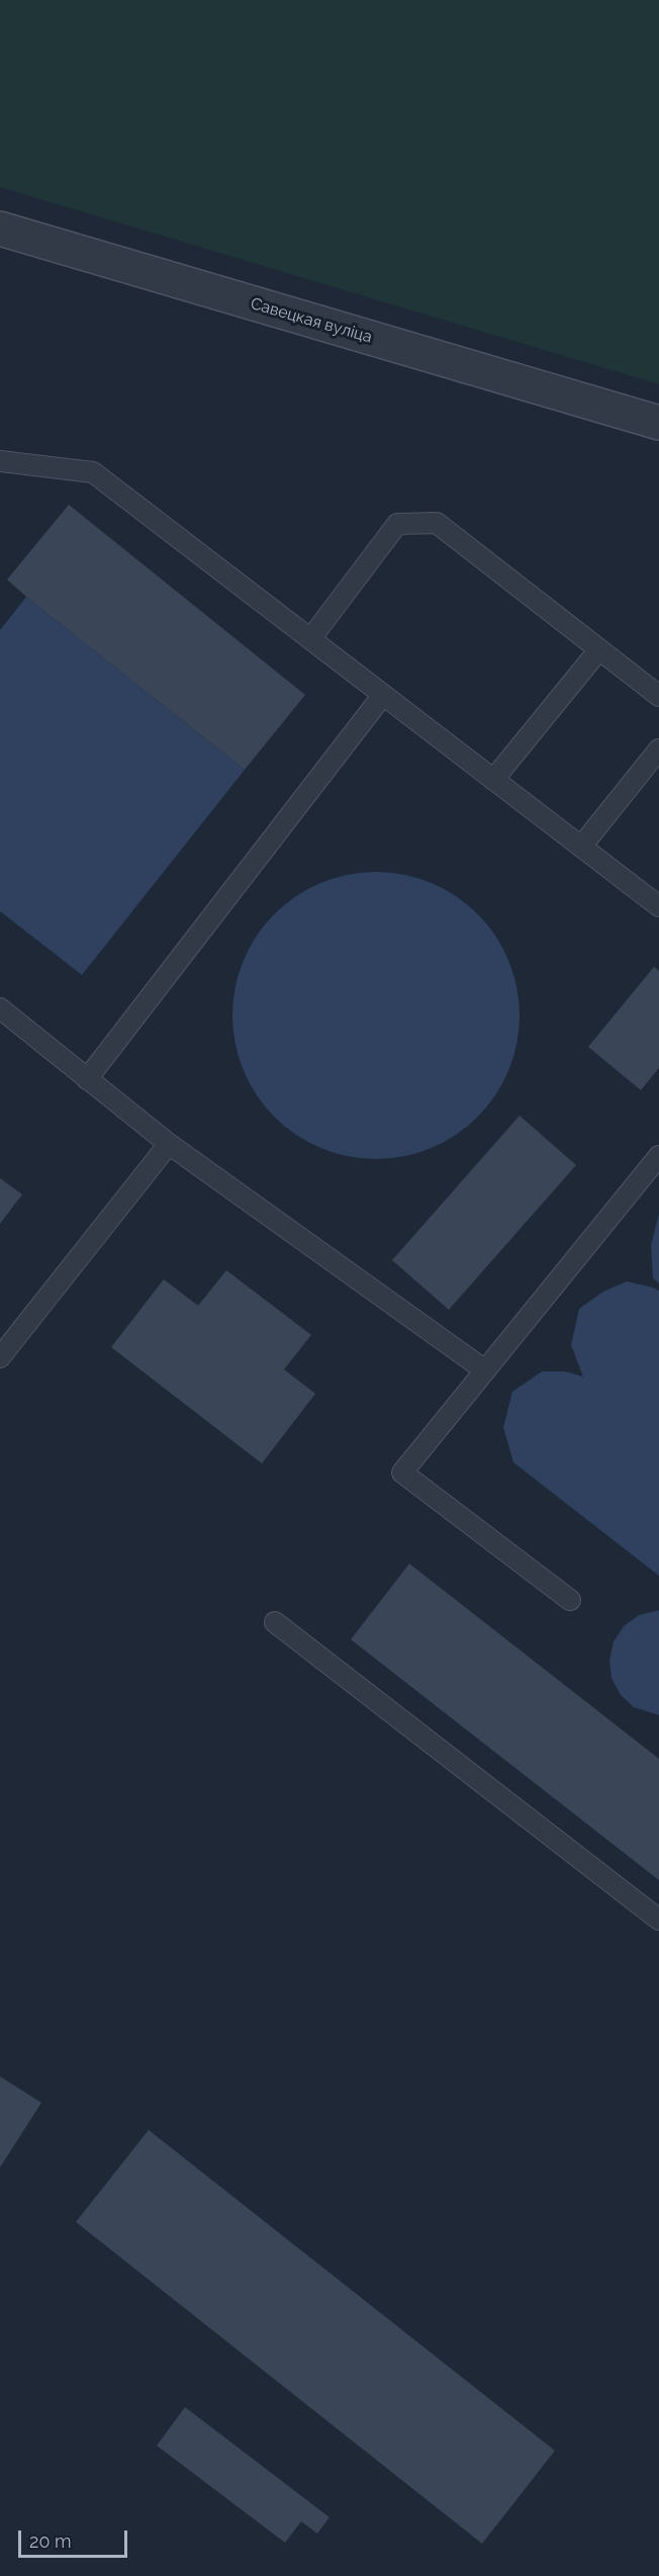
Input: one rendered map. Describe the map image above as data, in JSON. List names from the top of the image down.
{
  "streets": {
    "street": ["Савецкая вуліца"]
  },
  "scale_bar": "20 m"
}
